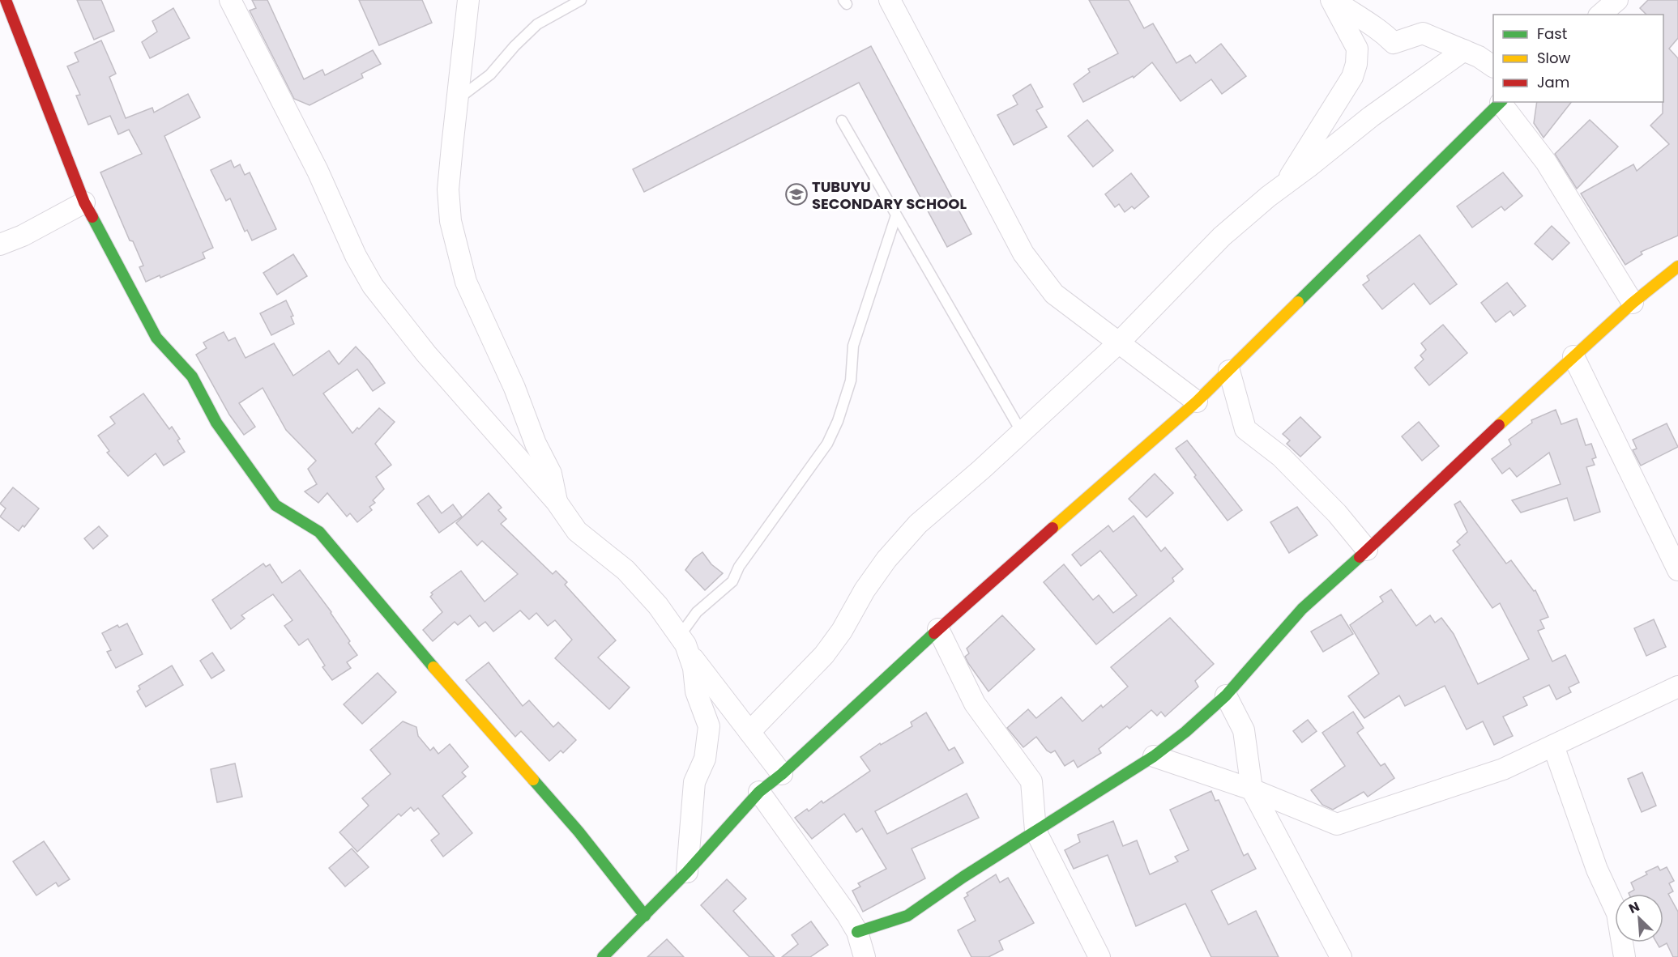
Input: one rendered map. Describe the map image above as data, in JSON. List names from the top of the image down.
{
  "places": {
    "school or university": ["TUBUYU SECONDARY SCHOOL"]
  },
  "legend": ["Fast", "Slow", "Jam"],
  "north": "top left"
}
